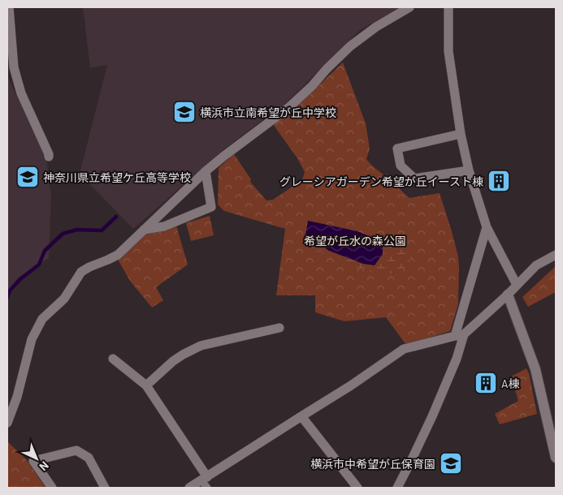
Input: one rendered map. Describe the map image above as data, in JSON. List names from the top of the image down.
{
  "parks": ["希望が丘水の森公園"],
  "places": {
    "school or university": ["横浜市立南希望が丘中学校", "神奈川県立希望ケ丘高等学校", "横浜市中希望が丘保育園"],
    "building": ["グレーシアガーデン希望が丘イースト棟", "A棟"]
  },
  "north": "bottom right"
}
